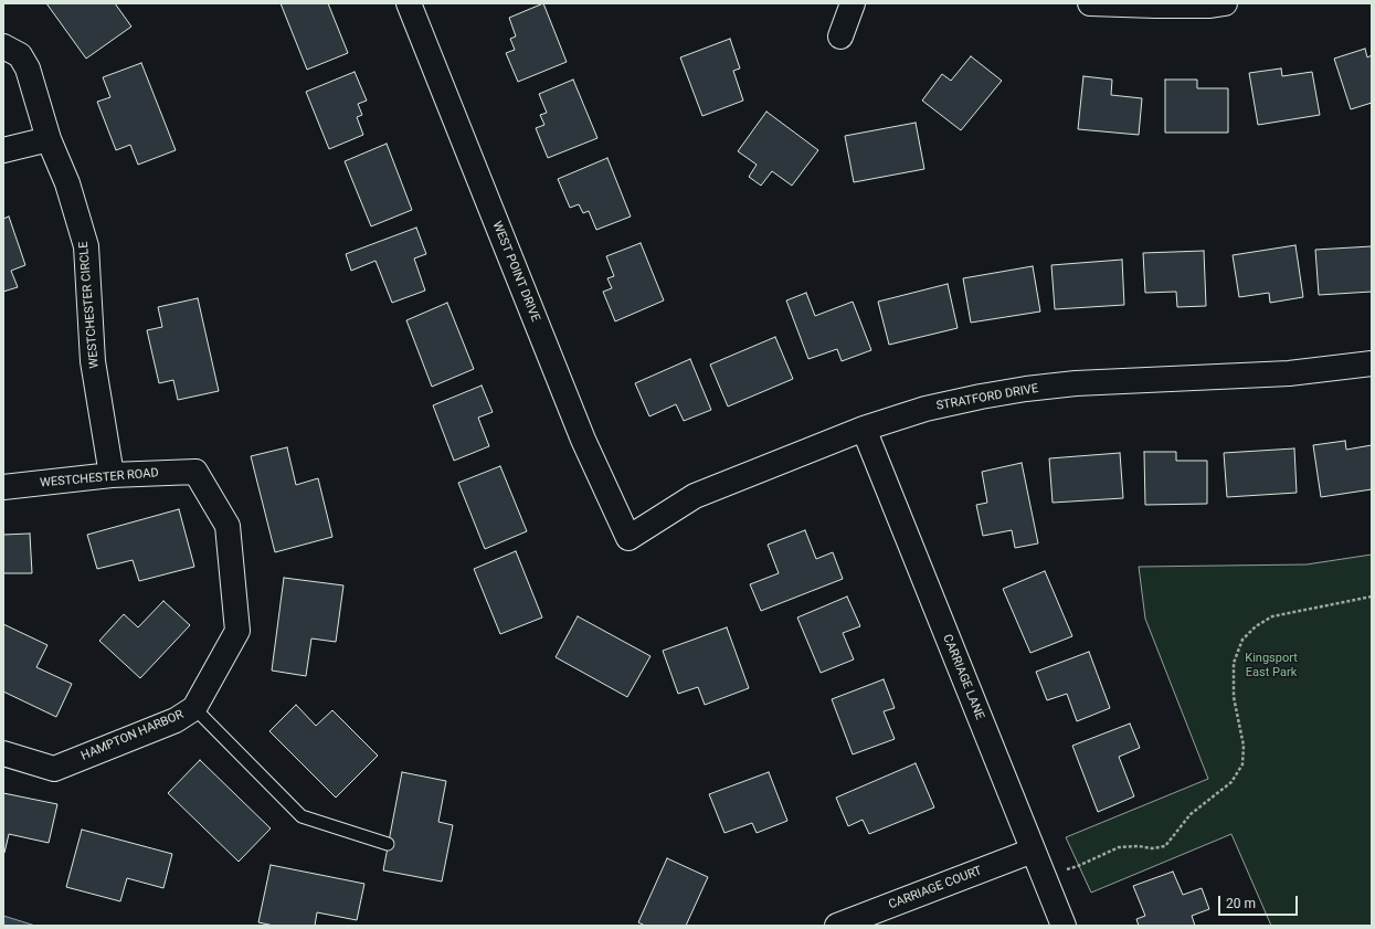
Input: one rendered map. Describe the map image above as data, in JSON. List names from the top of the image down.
{
  "streets": {
    "street": [
      "WEST POINT DRIVE",
      "WESTCHESTER CIRCLE",
      "STRATFORD DRIVE",
      "WESTCHESTER ROAD",
      "CARRIAGE LANE",
      "HAMPTON HARBOR",
      "CARRIAGE COURT"
    ]
  },
  "crossings": [
    ["WEST POINT DRIVE", "STRATFORD DRIVE"],
    ["WESTCHESTER CIRCLE", "WESTCHESTER ROAD"],
    ["STRATFORD DRIVE", "CARRIAGE LANE"],
    ["WESTCHESTER ROAD", "HAMPTON HARBOR"],
    ["CARRIAGE LANE", "CARRIAGE COURT"]
  ],
  "parks": ["Kingsport East Park"],
  "scale_bar": "20 m"
}
